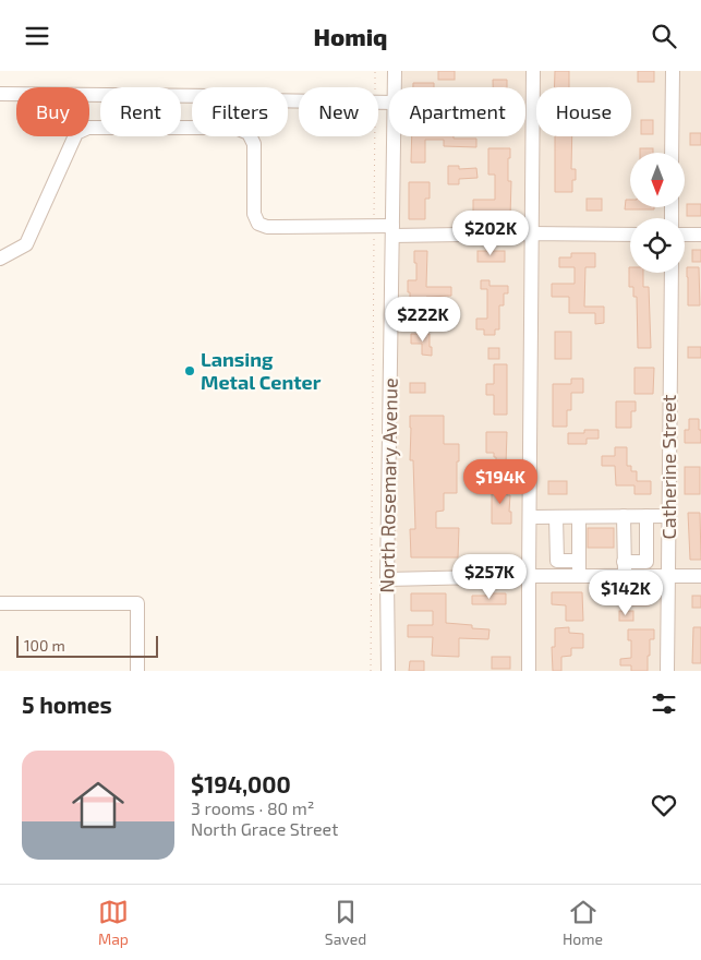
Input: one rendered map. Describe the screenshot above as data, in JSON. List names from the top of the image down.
{
  "streets": {
    "street": ["Catherine Street", "North Rosemary Avenue"]
  },
  "places": ["Lansing Metal Center"],
  "scale_bar": "100 m",
  "north": "bottom",
  "page": {
    "header": "Homiq",
    "chip": [
      "Buy",
      "Rent",
      "Filters",
      "New",
      "Apartment",
      "House"
    ],
    "price": [
      "$202K",
      "$222K",
      "$194K",
      "$257K",
      "$142K"
    ],
    "scale": "100 m",
    "heading": "5 homes",
    "list": [
      {
        "name": "$194,000",
        "note": "3 rooms · 80 m² · North Grace Street"
      }
    ],
    "tabs": ["Map", "Saved", "Home"]
  }
}
